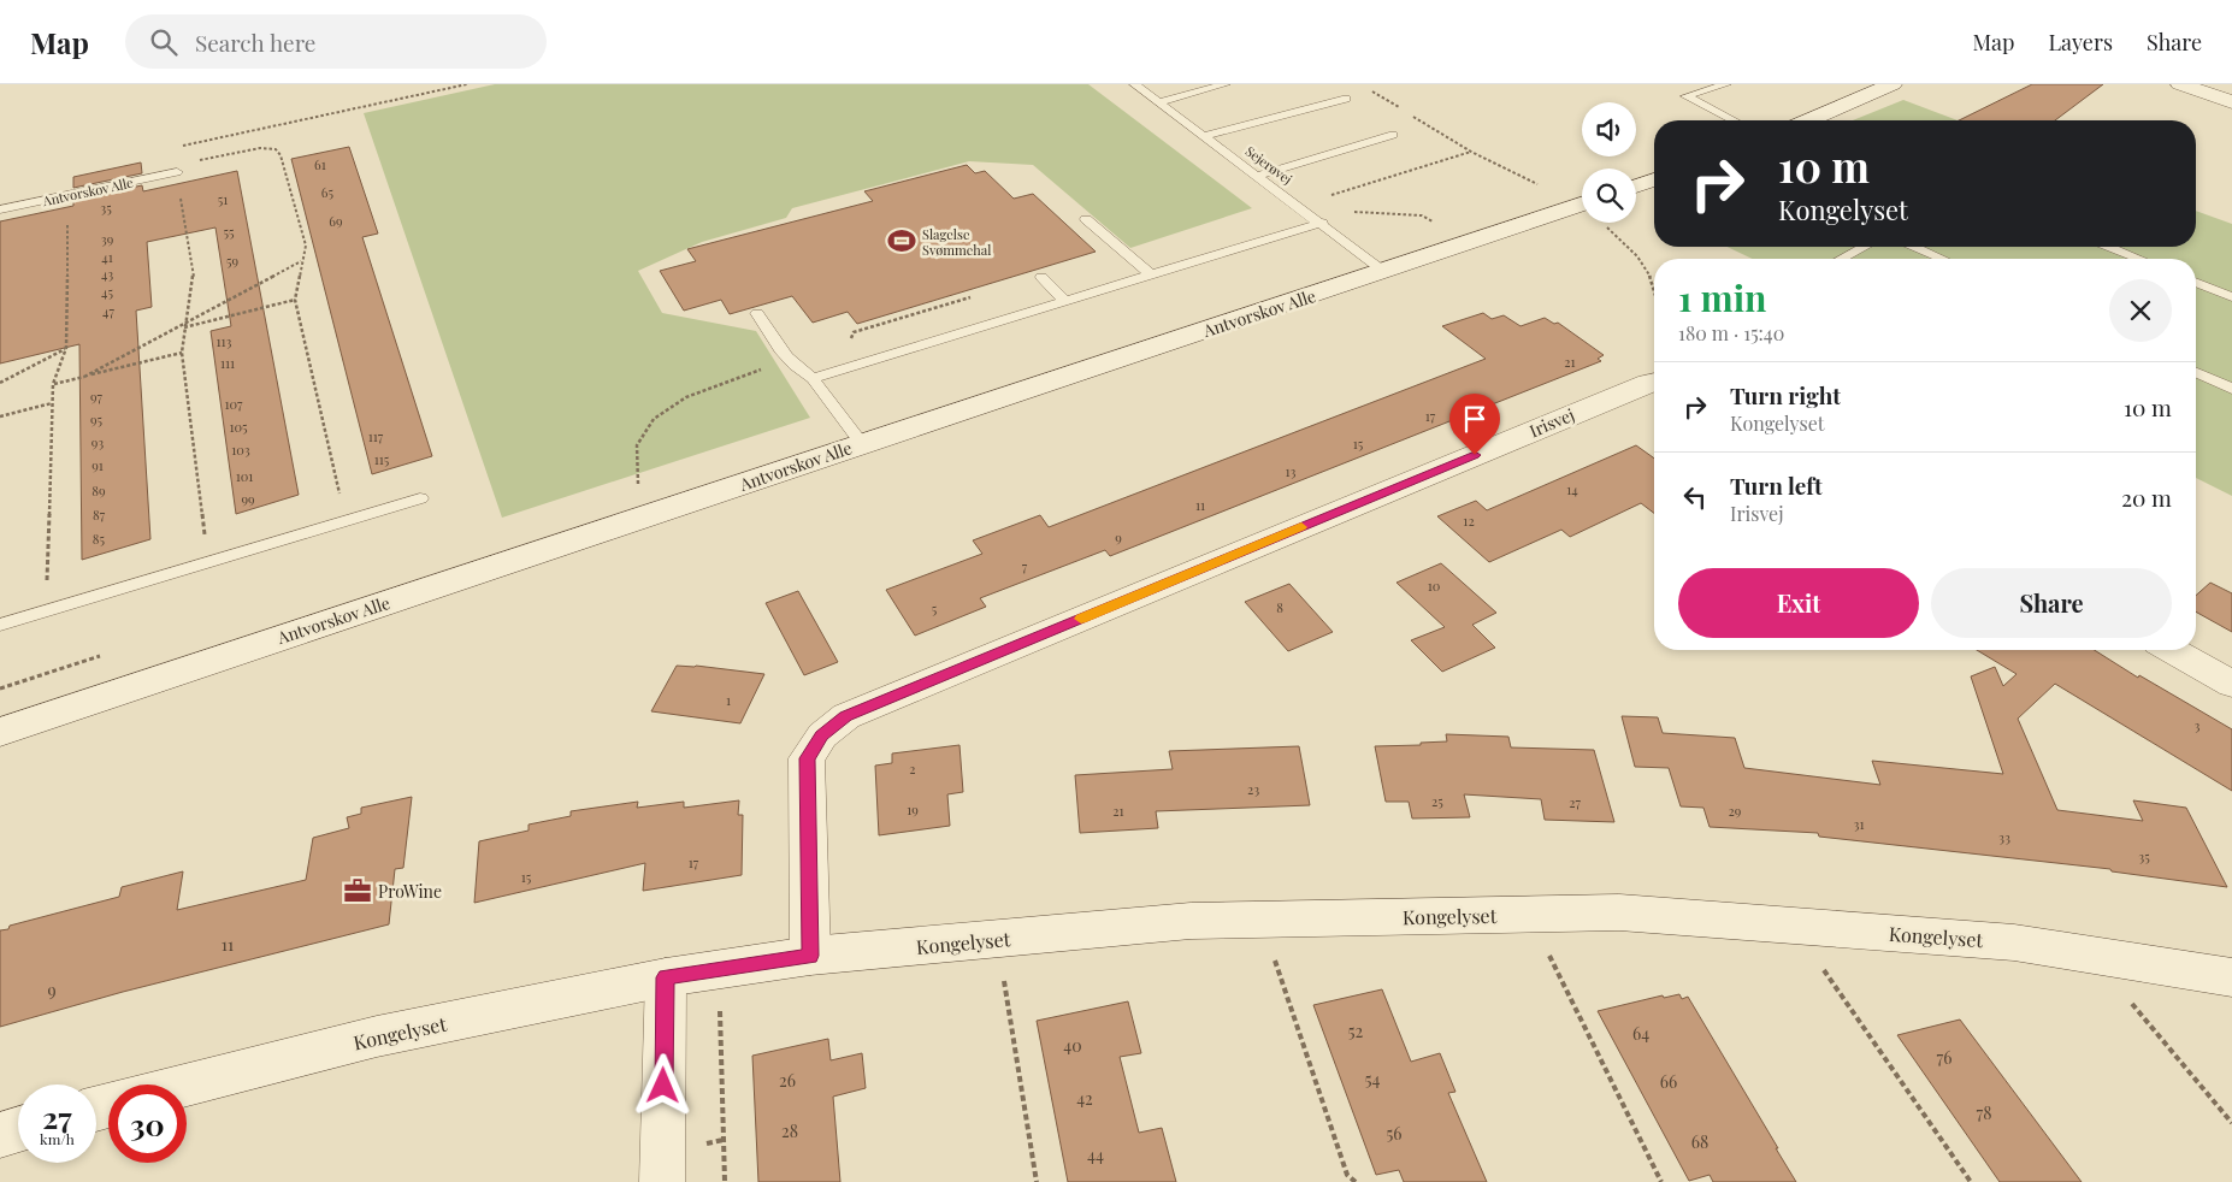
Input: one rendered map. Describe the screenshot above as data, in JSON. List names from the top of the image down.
{
  "streets": {
    "street": ["Antvorskov Alle", "Irisvej", "Kongelyset"],
    "lane": ["Sejerøvej"]
  },
  "crossings": [
    ["Sejerøvej", "Antvorskov Alle"],
    ["Irisvej", "Kongelyset"]
  ],
  "places": {
    "sports": ["Slagelse Svømmehal"],
    "office": ["ProWine"]
  },
  "house_numbers": [
    "61",
    "65",
    "51",
    "35",
    "69",
    "55",
    "39",
    "41",
    "59",
    "43",
    "45",
    "47",
    "113",
    "21",
    "111",
    "97",
    "107",
    "17",
    "95",
    "105",
    "117",
    "93",
    "15",
    "103",
    "115",
    "91",
    "13",
    "101",
    "14",
    "89",
    "99",
    "11",
    "87",
    "12",
    "9",
    "85",
    "7",
    "10",
    "8",
    "5",
    "1",
    "3",
    "2",
    "23",
    "25",
    "27",
    "19",
    "21",
    "29",
    "31",
    "33",
    "35",
    "17",
    "15",
    "11",
    "9",
    "52",
    "64",
    "40",
    "76",
    "54",
    "26",
    "66",
    "42",
    "78",
    "28",
    "56",
    "68",
    "44"
  ],
  "page": {
    "header": "Map",
    "search": "Search here",
    "nav": ["Map", "Layers", "Share"],
    "turn": ["10 m", "Kongelyset"],
    "heading": ["1 min", "180 m · 15:40"],
    "list": [
      {
        "name": "Turn right",
        "note": "Kongelyset",
        "value": "10 m"
      },
      {
        "name": "Turn left",
        "note": "Irisvej",
        "value": "20 m"
      }
    ],
    "buttons": ["Exit", "Share"],
    "speed": "27 km/h",
    "limit": "30"
  }
}
